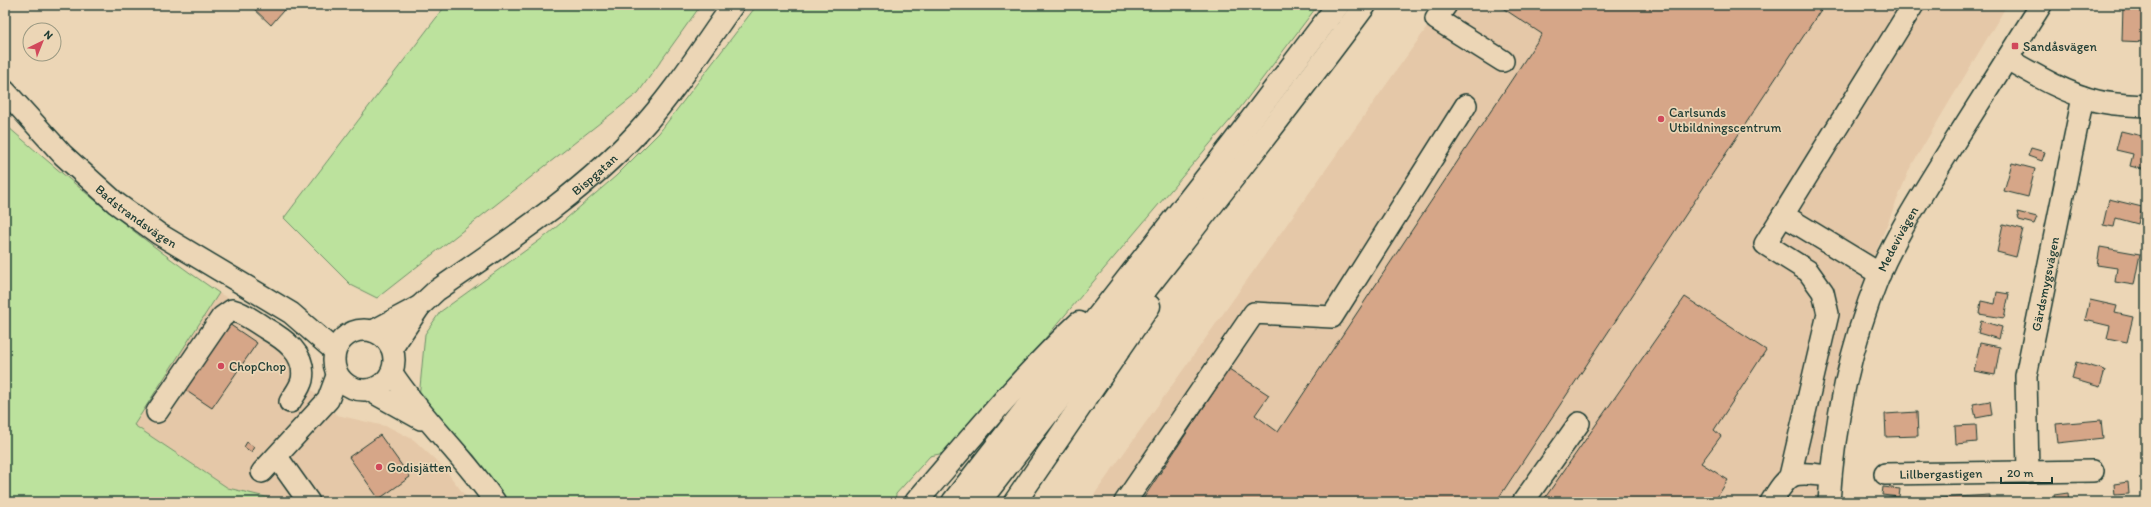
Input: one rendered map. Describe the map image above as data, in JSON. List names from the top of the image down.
{
  "streets": {
    "street": [
      "Bispgatan",
      "Badstrandsvägen",
      "Medevivägen",
      "Gärdsmygsvägen",
      "Lillbergastigen"
    ]
  },
  "crossings": [
    ["Bispgatan", "Badstrandsvägen"],
    ["Gärdsmygsvägen", "Lillbergastigen"]
  ],
  "places": {
    "transit": ["Sandåsvägen"],
    "other": ["Carlsunds Utbildningscentrum", "ChopChop", "Godisjätten"]
  },
  "scale_bar": "20 m",
  "north": "top right"
}
